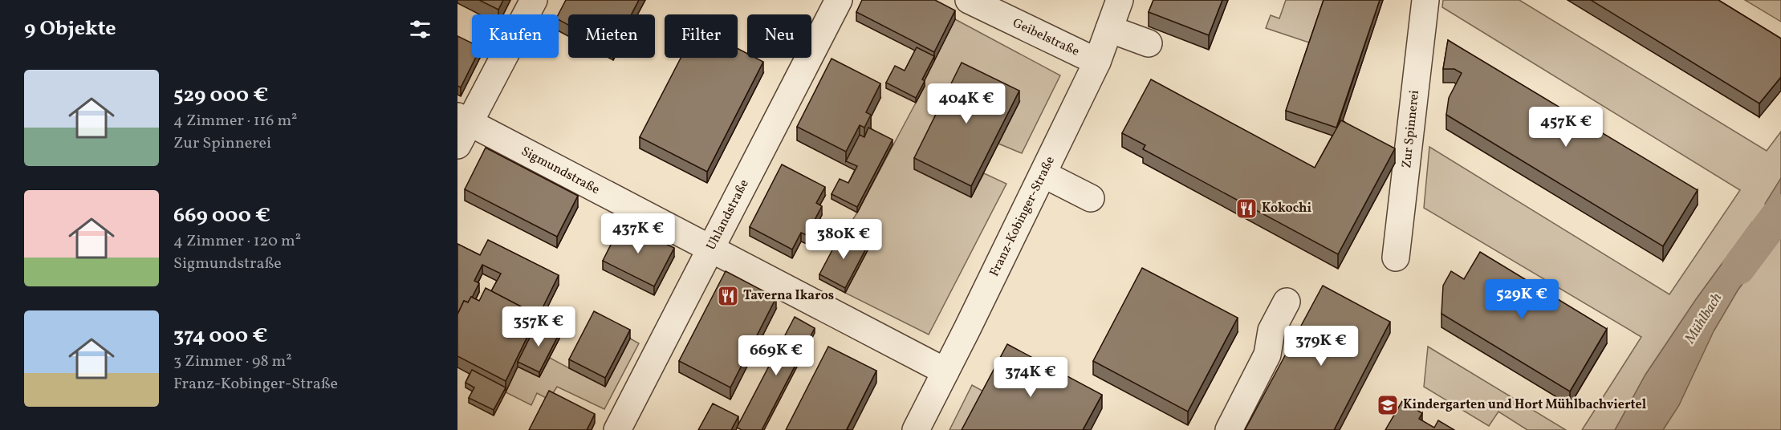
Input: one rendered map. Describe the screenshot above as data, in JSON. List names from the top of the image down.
{
  "streets": {
    "street": [
      "Geibelstraße",
      "Zur Spinnerei",
      "Sigmundstraße",
      "Uhlandstraße",
      "Franz-Kobinger-Straße"
    ]
  },
  "crossings": [
    ["Geibelstraße", "Franz-Kobinger-Straße"],
    ["Sigmundstraße", "Uhlandstraße"],
    ["Sigmundstraße", "Franz-Kobinger-Straße"]
  ],
  "water": ["Mühlbach"],
  "places": {
    "restaurant": ["Kokochi", "Taverna Ikaros"],
    "school or university": ["Kindergarten und Hort Mühlbachviertel"]
  },
  "page": {
    "heading": "9 Objekte",
    "chip": [
      "Kaufen",
      "Mieten",
      "Filter",
      "Neu"
    ],
    "list": [
      {
        "name": "529 000 €",
        "note": "4 Zimmer · 116 m² · Zur Spinnerei"
      },
      {
        "name": "669 000 €",
        "note": "4 Zimmer · 120 m² · Sigmundstraße"
      },
      {
        "name": "374 000 €",
        "note": "3 Zimmer · 98 m² · Franz-Kobinger-Straße"
      }
    ],
    "price": [
      "404K €",
      "457K €",
      "437K €",
      "380K €",
      "529K €",
      "357K €",
      "379K €",
      "669K €",
      "374K €"
    ]
  }
}
